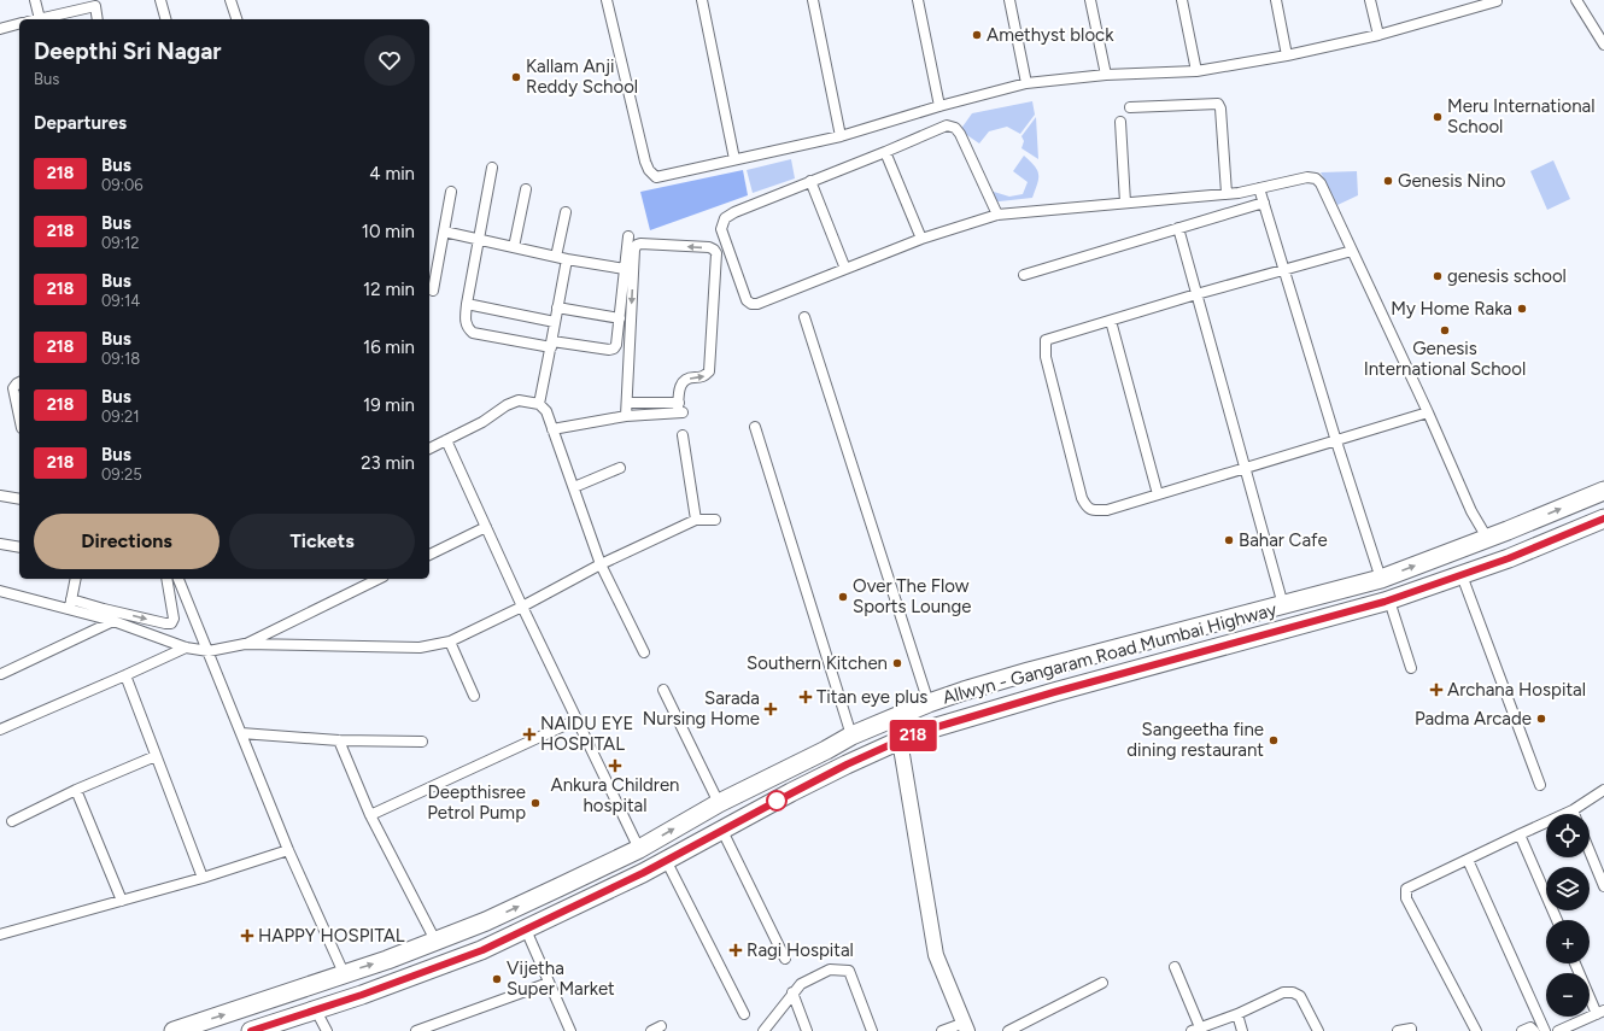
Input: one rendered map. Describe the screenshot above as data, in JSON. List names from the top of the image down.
{
  "streets": {
    "highway": ["Allwyn - Gangaram Road Mumbai Highway"]
  },
  "places": {
    "other": [
      "Amethyst block",
      "Kallam Anji Reddy School",
      "Meru International School",
      "Genesis Nino",
      "genesis school",
      "My Home Raka",
      "Genesis International School",
      "Bahar Cafe",
      "Over The Flow Sports Lounge",
      "Southern Kitchen",
      "Padma Arcade",
      "Sangeetha fine dining restaurant",
      "Deepthisree Petrol Pump",
      "Vijetha Super Market"
    ],
    "health": [
      "Archana Hospital",
      "Titan eye plus",
      "Sarada Nursing Home",
      "NAIDU EYE HOSPITAL",
      "Ankura Children hospital",
      "HAPPY HOSPITAL",
      "Ragi Hospital"
    ]
  },
  "lines": ["bus line 218"],
  "page": {
    "on_map": "218",
    "heading": [
      ["Deepthi Sri Nagar", "Bus"],
      "Departures"
    ],
    "list": [
      {
        "mark": "218",
        "name": "Bus",
        "note": "09:06",
        "value": "4 min"
      },
      {
        "mark": "218",
        "name": "Bus",
        "note": "09:12",
        "value": "10 min"
      },
      {
        "mark": "218",
        "name": "Bus",
        "note": "09:14",
        "value": "12 min"
      },
      {
        "mark": "218",
        "name": "Bus",
        "note": "09:18",
        "value": "16 min"
      },
      {
        "mark": "218",
        "name": "Bus",
        "note": "09:21",
        "value": "19 min"
      },
      {
        "mark": "218",
        "name": "Bus",
        "note": "09:25",
        "value": "23 min"
      }
    ],
    "buttons": ["Directions", "Tickets"],
    "map_buttons": ["+", "−"]
  }
}
